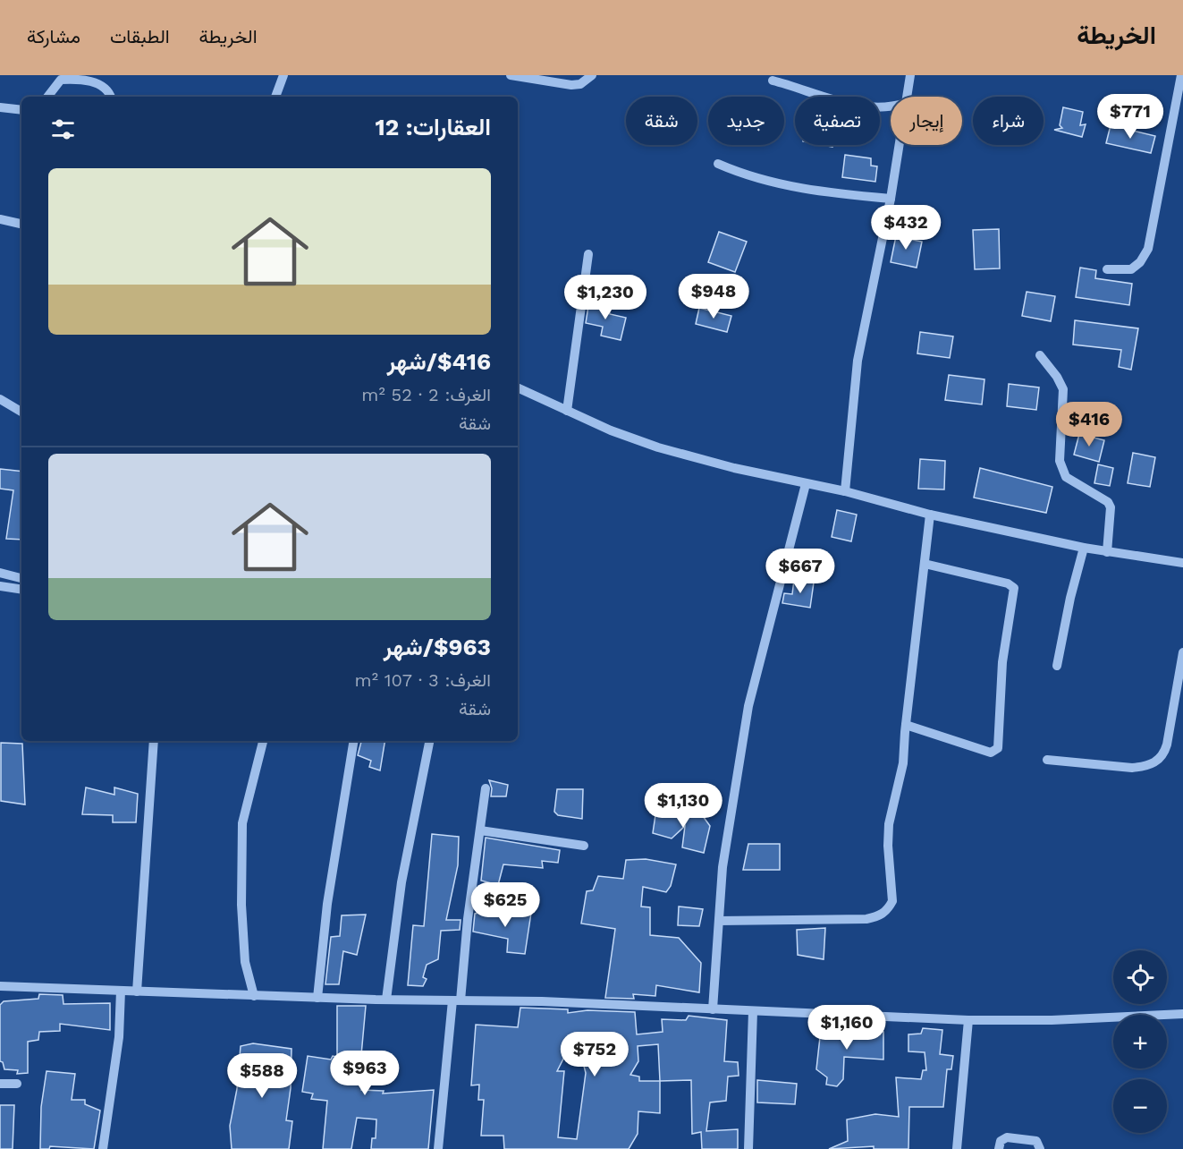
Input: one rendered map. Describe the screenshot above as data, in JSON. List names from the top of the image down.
{
  "page": {
    "header": "الخريطة",
    "nav": ["الخريطة", "الطبقات", "مشاركة"],
    "price": [
      "$771",
      "$432",
      "$948",
      "$1,230",
      "$416",
      "$667",
      "$1,130",
      "$625",
      "$1,160",
      "$752",
      "$963",
      "$588"
    ],
    "chip": [
      "شراء",
      "إيجار",
      "تصفية",
      "جديد",
      "شقة"
    ],
    "heading": "العقارات: 12",
    "list": [
      {
        "name": "$416/شهر",
        "note": "الغرف: 2 · 52 m² · شقة"
      },
      {
        "name": "$963/شهر",
        "note": "الغرف: 3 · 107 m² · شقة"
      }
    ],
    "map_buttons": ["+", "−"]
  }
}
